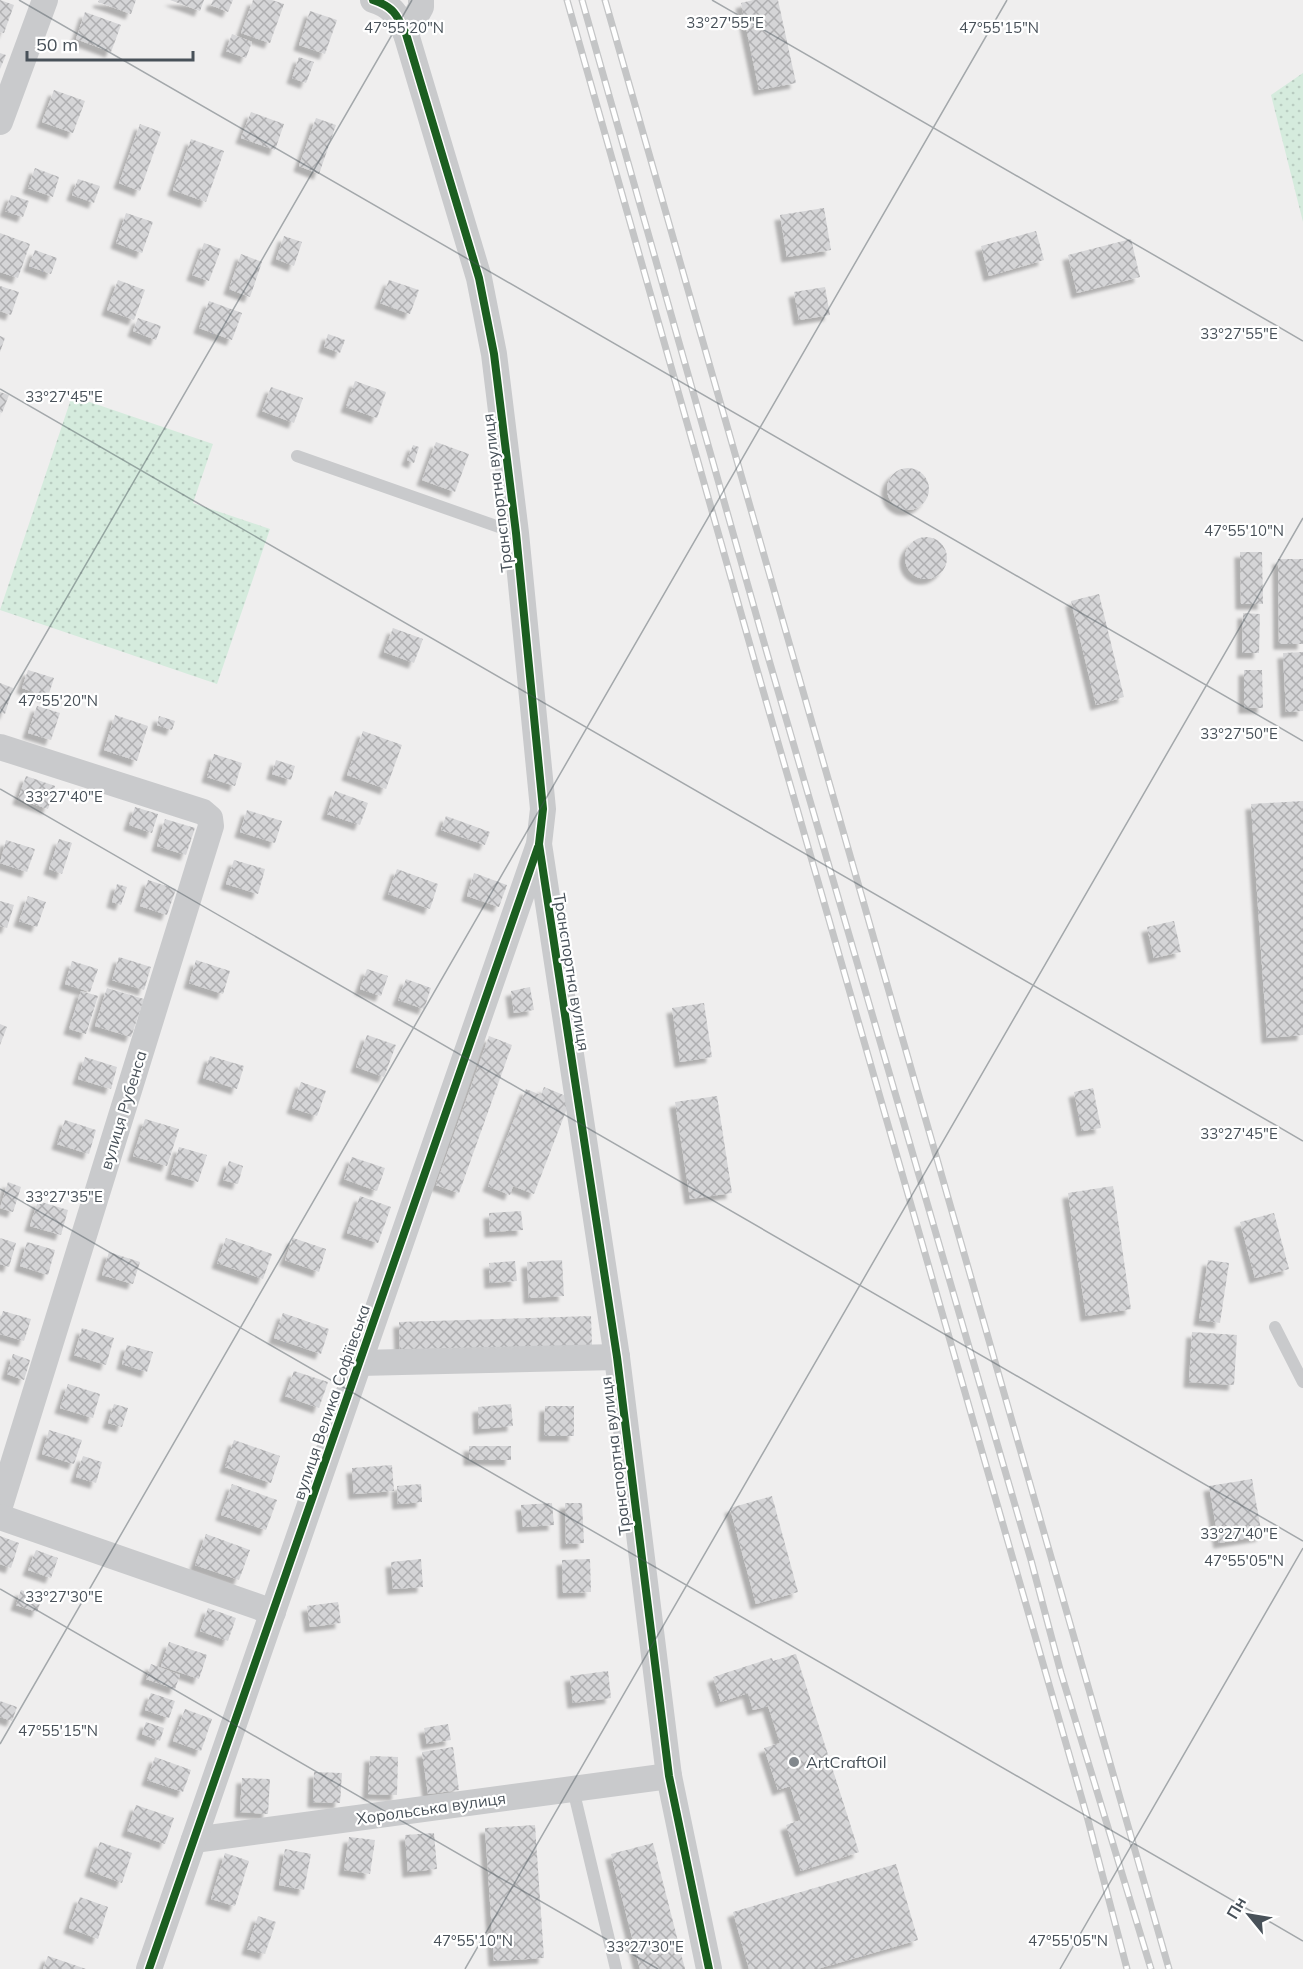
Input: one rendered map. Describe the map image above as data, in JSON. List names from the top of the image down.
{
  "streets": {
    "street": [
      "Транспортна вулиця",
      "вулиця Рубенса",
      "вулиця Велика Софіївська",
      "Хорольська вулиця"
    ]
  },
  "crossings": [
    ["Транспортна вулиця", "вулиця Велика Софіївська"],
    ["Транспортна вулиця", "Хорольська вулиця"],
    ["вулиця Велика Софіївська", "Хорольська вулиця"]
  ],
  "places": ["ArtCraftOil"],
  "scale_bar": "50 m",
  "north": "top left",
  "coordinates": [
    "33°27'55\"E",
    "47°55'20\"N",
    "47°55'15\"N",
    "33°27'45\"E",
    "47°55'10\"N",
    "33°27'50\"E",
    "33°27'40\"E",
    "33°27'35\"E",
    "47°55'05\"N",
    "33°27'30\"E"
  ]
}
